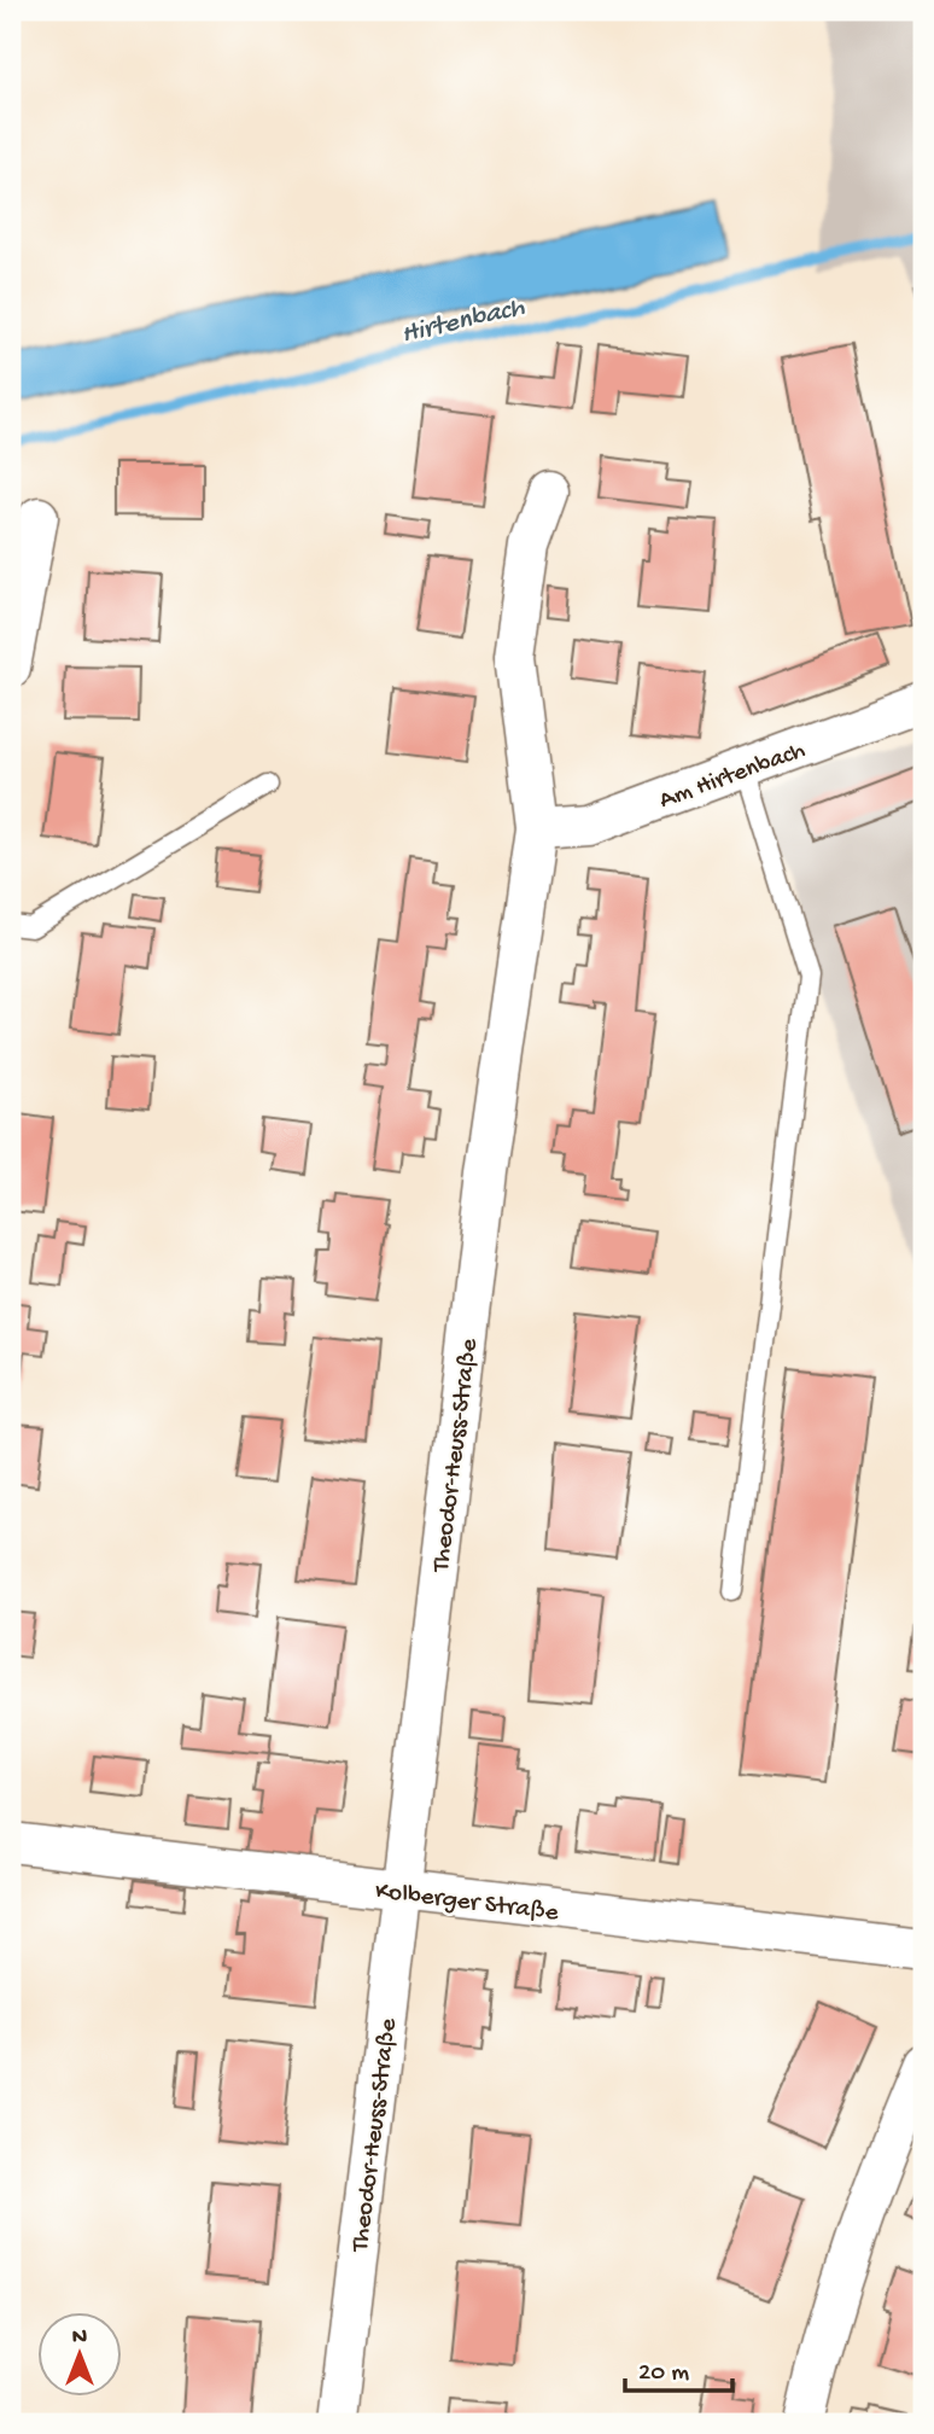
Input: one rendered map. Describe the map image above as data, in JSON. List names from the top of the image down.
{
  "streets": {
    "street": ["Am Hirtenbach", "Theodor-Heuss-Straße", "Kolberger Straße"]
  },
  "crossings": [
    ["Am Hirtenbach", "Theodor-Heuss-Straße"],
    ["Theodor-Heuss-Straße", "Kolberger Straße"]
  ],
  "water": ["Hirtenbach"],
  "scale_bar": "20 m",
  "north": "top"
}
